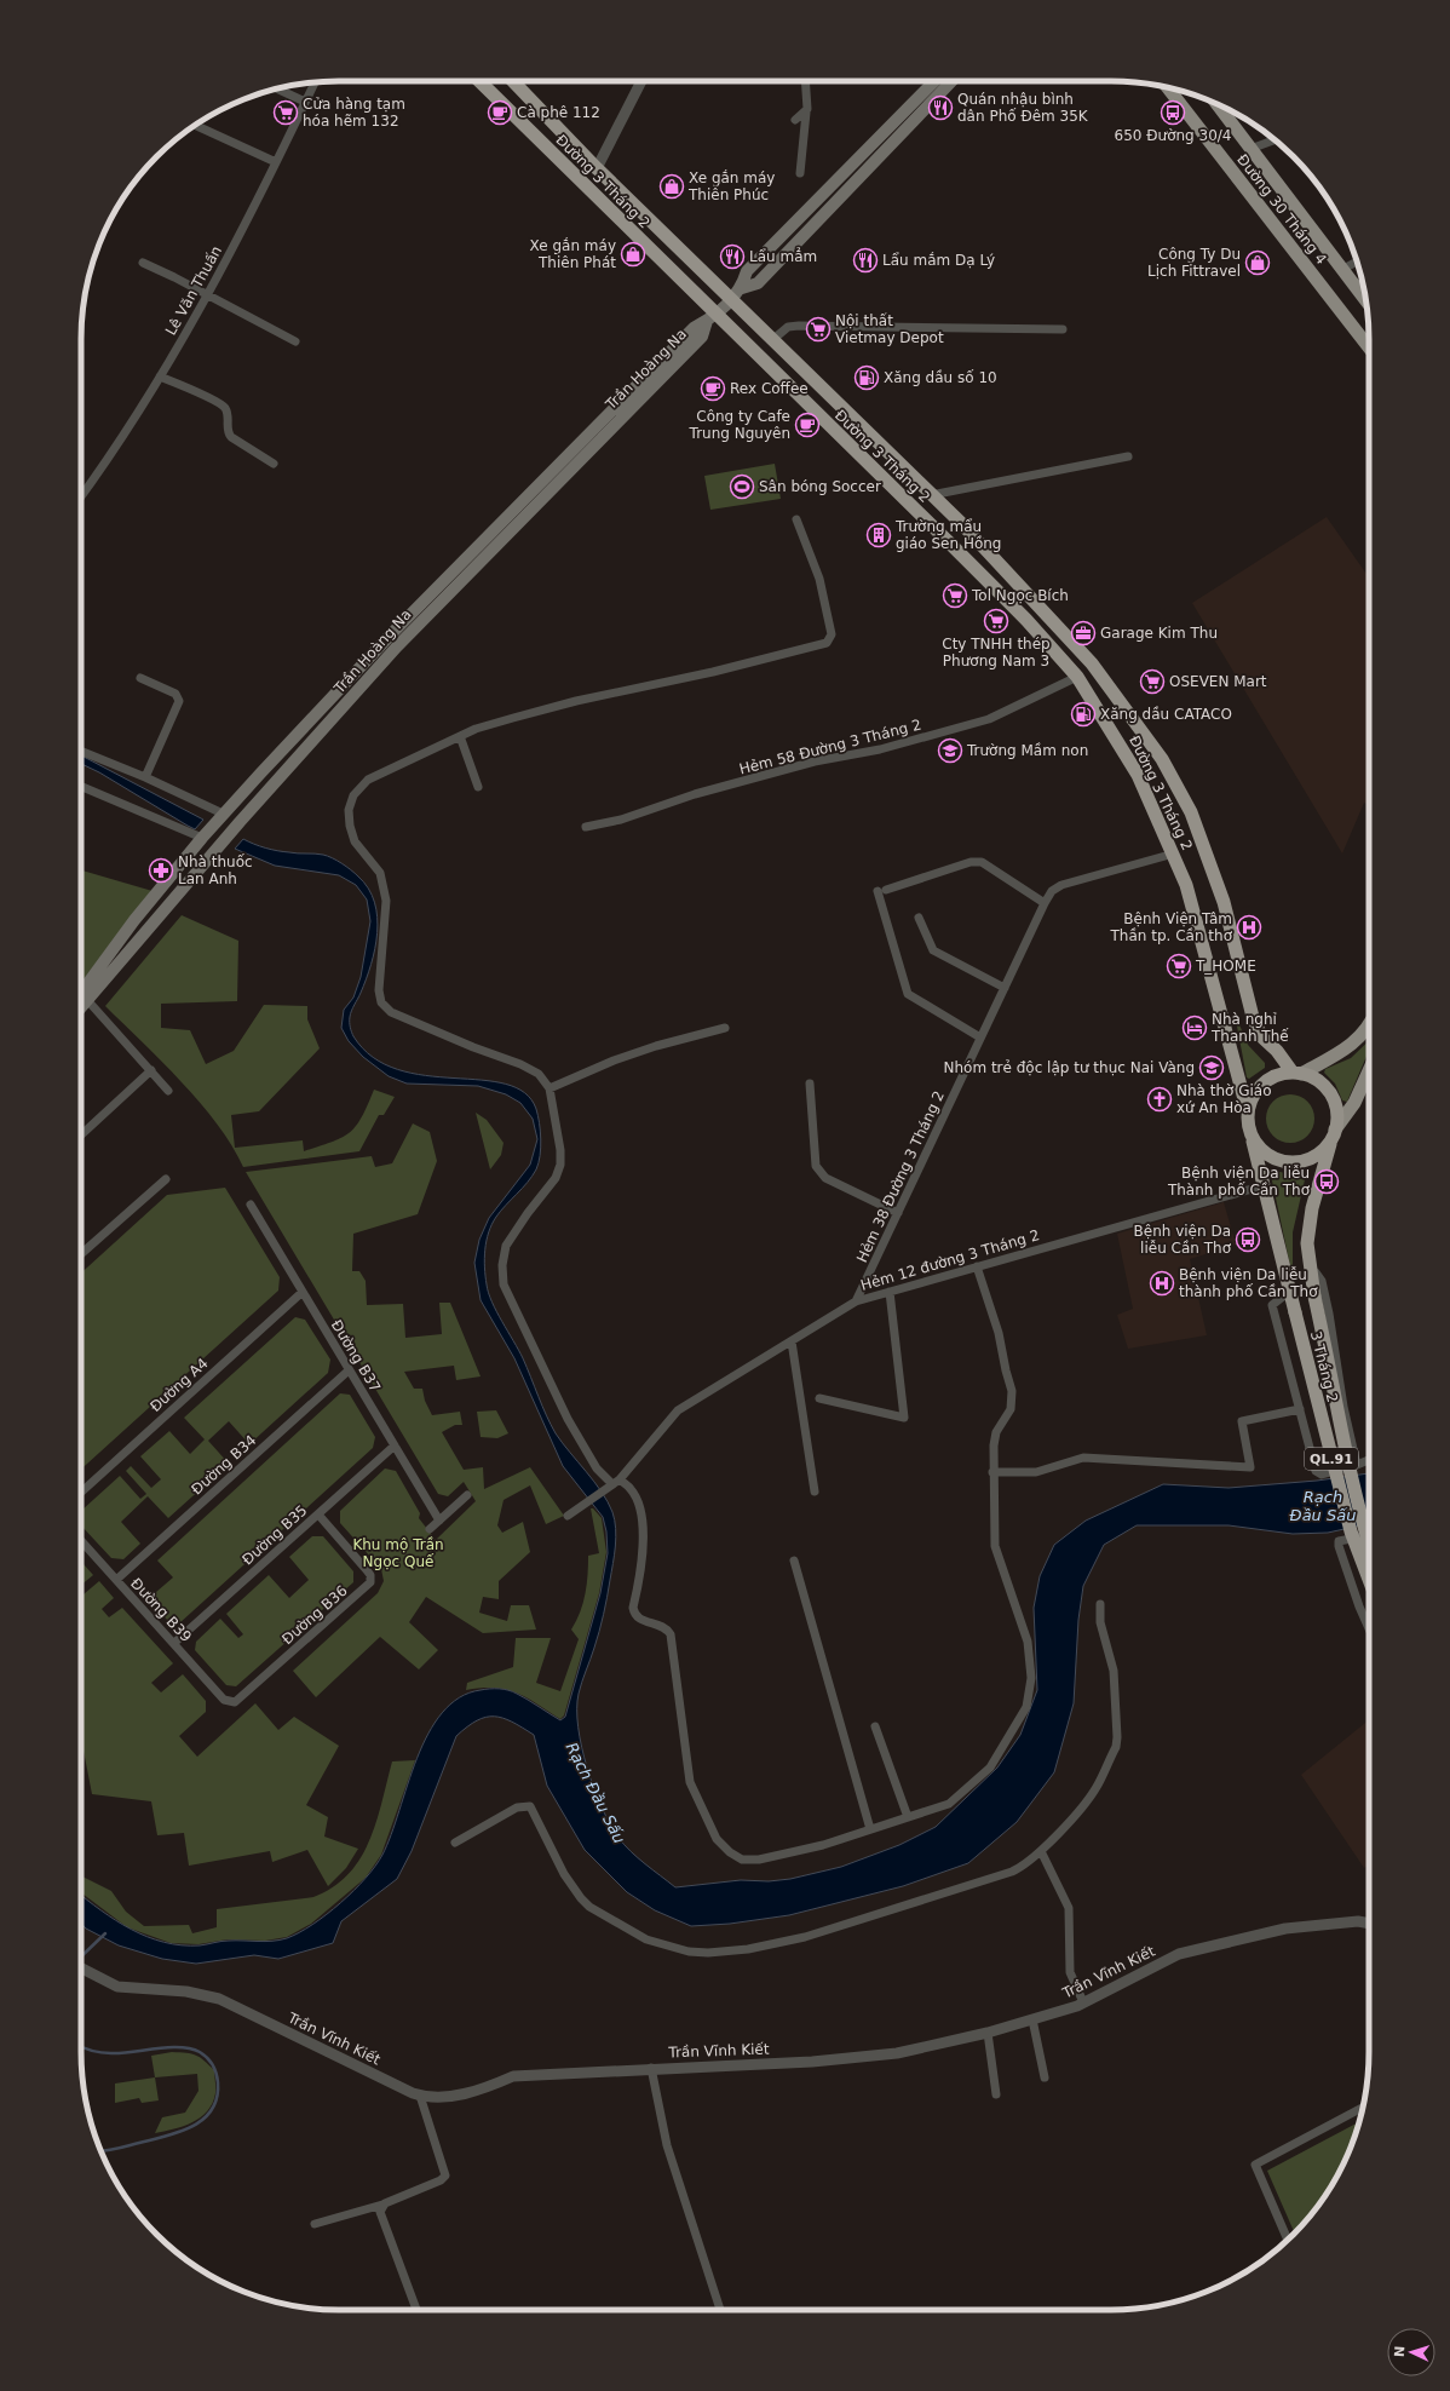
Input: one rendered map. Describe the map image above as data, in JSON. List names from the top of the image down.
{
  "streets": {
    "highway": ["Đường 3 Tháng 2", "3 Tháng 2", "QL.91"],
    "main road": ["Đường 30 Tháng 4", "Trần Hoàng Na"],
    "street": [
      "Lê Văn Thuấn",
      "Hẻm 58 Đường 3 Tháng 2",
      "Hẻm 38 Đường 3 Tháng 2",
      "Hẻm 12 đường 3 Tháng 2",
      "Đường B37",
      "Đường A4",
      "Đường B34",
      "Đường B35",
      "Đường B39",
      "Đường B36",
      "Trần Vĩnh Kiết"
    ]
  },
  "crossings": [
    ["Đường 3 Tháng 2", "Trần Hoàng Na"],
    ["Đường 3 Tháng 2", "Hẻm 58 Đường 3 Tháng 2"],
    ["Đường 3 Tháng 2", "Hẻm 38 Đường 3 Tháng 2"],
    ["Đường 3 Tháng 2", "3 Tháng 2"],
    ["Đường 3 Tháng 2", "QL.91"],
    ["Hẻm 38 Đường 3 Tháng 2", "Hẻm 12 đường 3 Tháng 2"],
    ["Hẻm 12 đường 3 Tháng 2", "3 Tháng 2"],
    ["Đường B37", "Đường A4"],
    ["Đường B37", "Đường B34"],
    ["Đường B37", "Đường B35"],
    ["3 Tháng 2", "QL.91"],
    ["Đường B34", "Đường B39"],
    ["Đường B35", "Đường B39"],
    ["Đường B35", "Đường B36"],
    ["Đường B39", "Đường B36"]
  ],
  "water": ["Rạch Đầu Sấu"],
  "parks": ["Khu mộ Trần Ngọc Quế"],
  "places": {
    "restaurant": ["Quán nhậu bình dân Phố Đêm 35K", "Lẩu mẳm", "Lẩu mắm Dạ Lý"],
    "supermarket": [
      "Cửa hàng tạm hóa hẽm 132",
      "Nội thất Vietmay Depot",
      "Tol Ngọc Bích",
      "Cty TNHH thép Phương Nam 3",
      "OSEVEN Mart",
      "T_HOME"
    ],
    "cafe": ["Cà phê 112", "Rex Coffee", "Công ty Cafe Trung Nguyên"],
    "bus stop": ["650 Đường 30/4", "Bệnh viện Da liễu Thành phố Cần Thơ", "Bệnh viện Da liễu Cần Thơ"],
    "shop": ["Xe gắn máy Thiên Phúc", "Xe gắn máy Thiên Phát", "Công Ty Du Lịch Fittravel"],
    "fuel station": ["Xăng dầu số 10", "Xăng dầu CATACO"],
    "sports": ["Sân bóng Soccer"],
    "building": ["Trường mẩu giáo Sen Hồng"],
    "office": ["Garage Kim Thu"],
    "school or university": ["Trường Mầm non", "Nhóm trẻ độc lập tư thục Nai Vàng"],
    "pharmacy": ["Nhà thuốc Lan Anh"],
    "hospital": ["Bệnh Viện Tâm Thần tp. Cần thơ", "Bệnh viện Da liễu thành phố Cần Thơ"],
    "hotel": ["Nhà nghỉ Thanh Thế"],
    "church": ["Nhà thờ Giáo xứ An Hòa"]
  },
  "north": "left"
}
